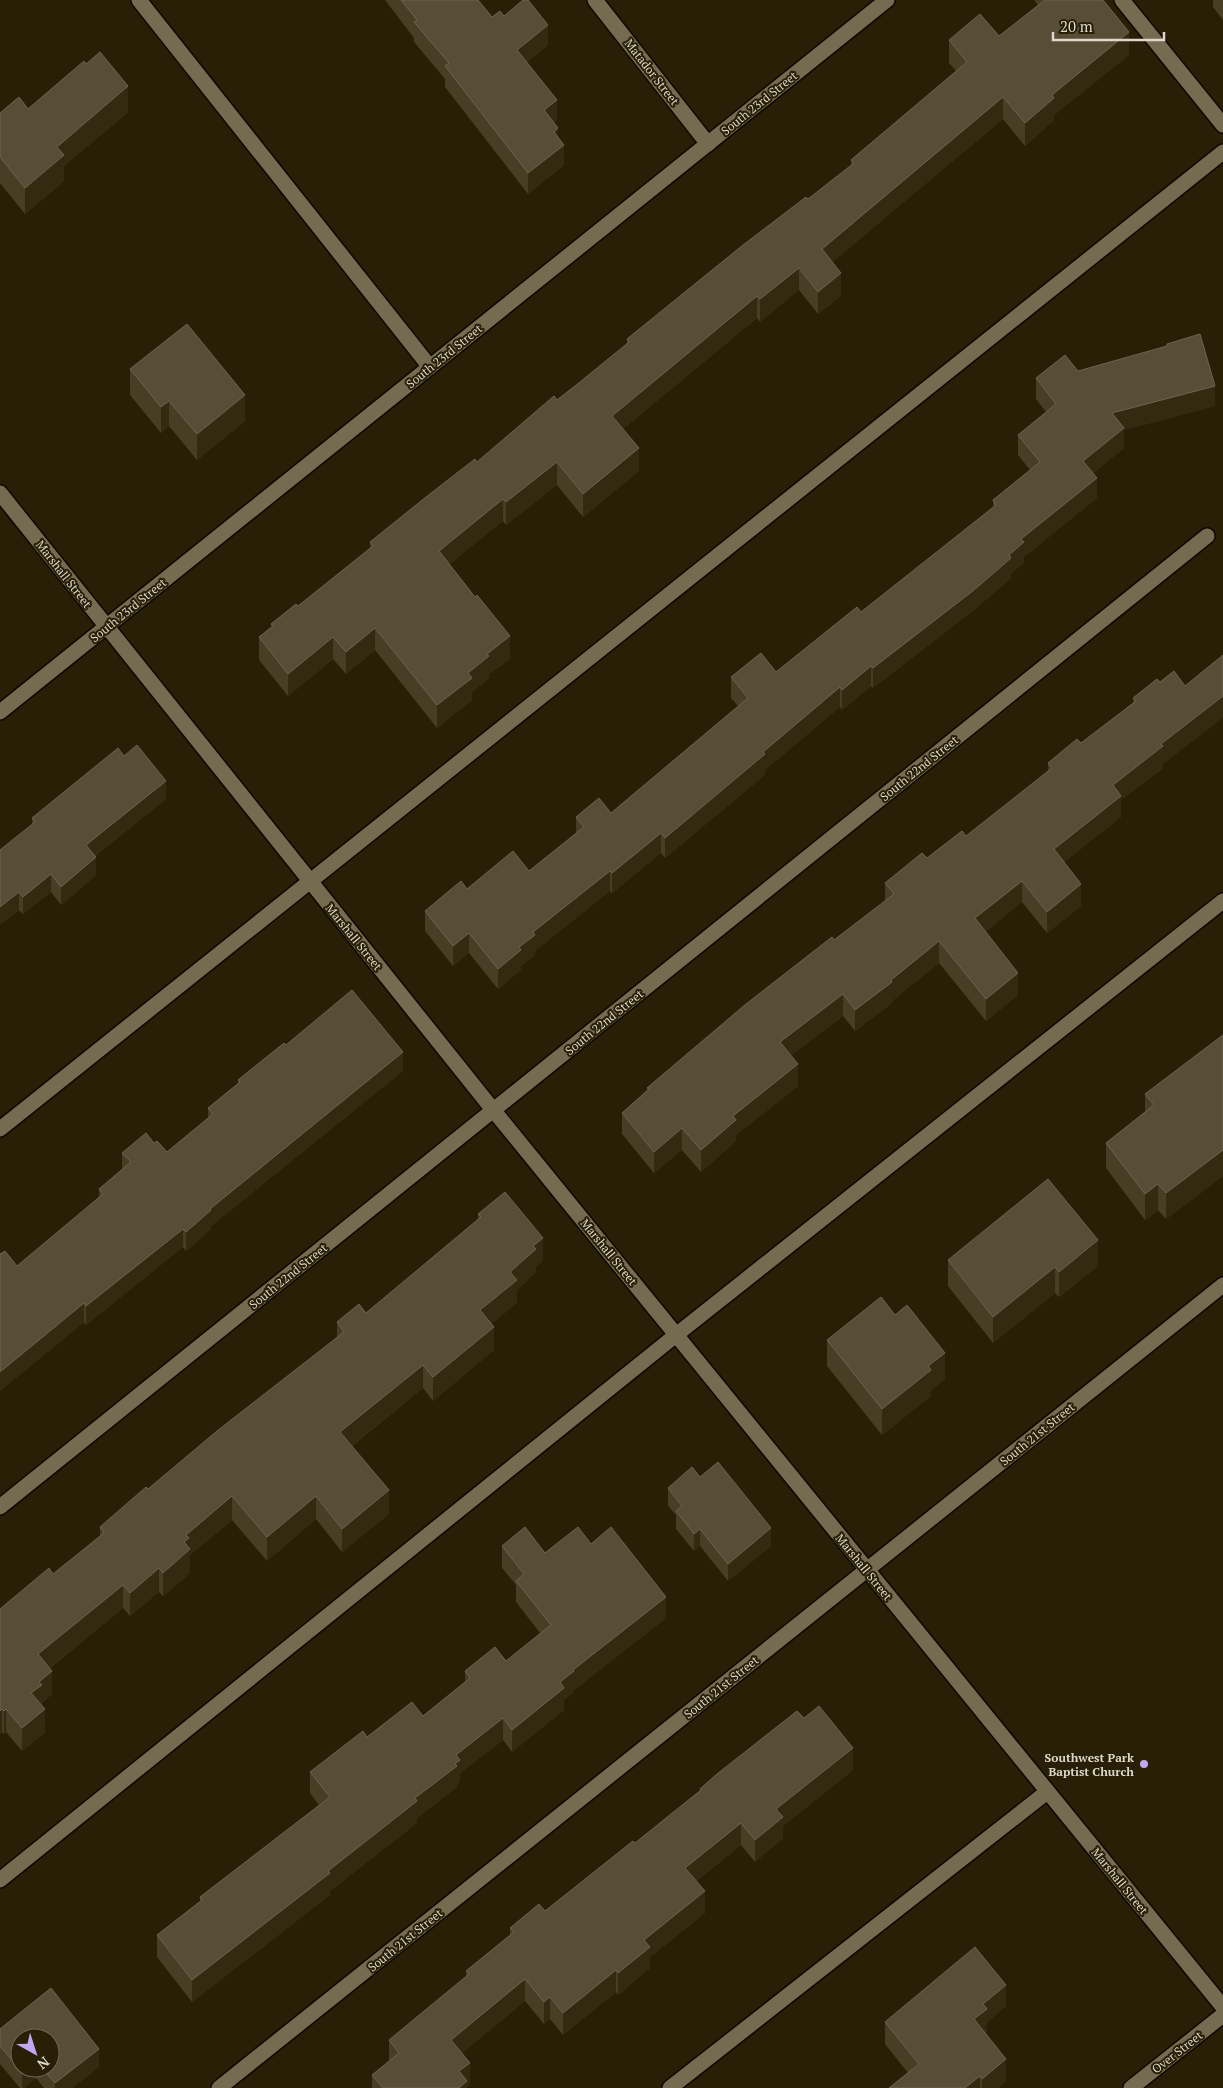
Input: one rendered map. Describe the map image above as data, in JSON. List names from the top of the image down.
{
  "streets": {
    "street": [
      "Matador Street",
      "South 23rd Street",
      "Marshall Street",
      "South 22nd Street",
      "South 21st Street",
      "Over Street"
    ]
  },
  "crossings": [
    ["Matador Street", "South 23rd Street"],
    ["South 23rd Street", "Marshall Street"],
    ["Marshall Street", "South 22nd Street"],
    ["Marshall Street", "South 21st Street"]
  ],
  "places": ["Southwest Park Baptist Church"],
  "scale_bar": "20 m",
  "north": "bottom right"
}
